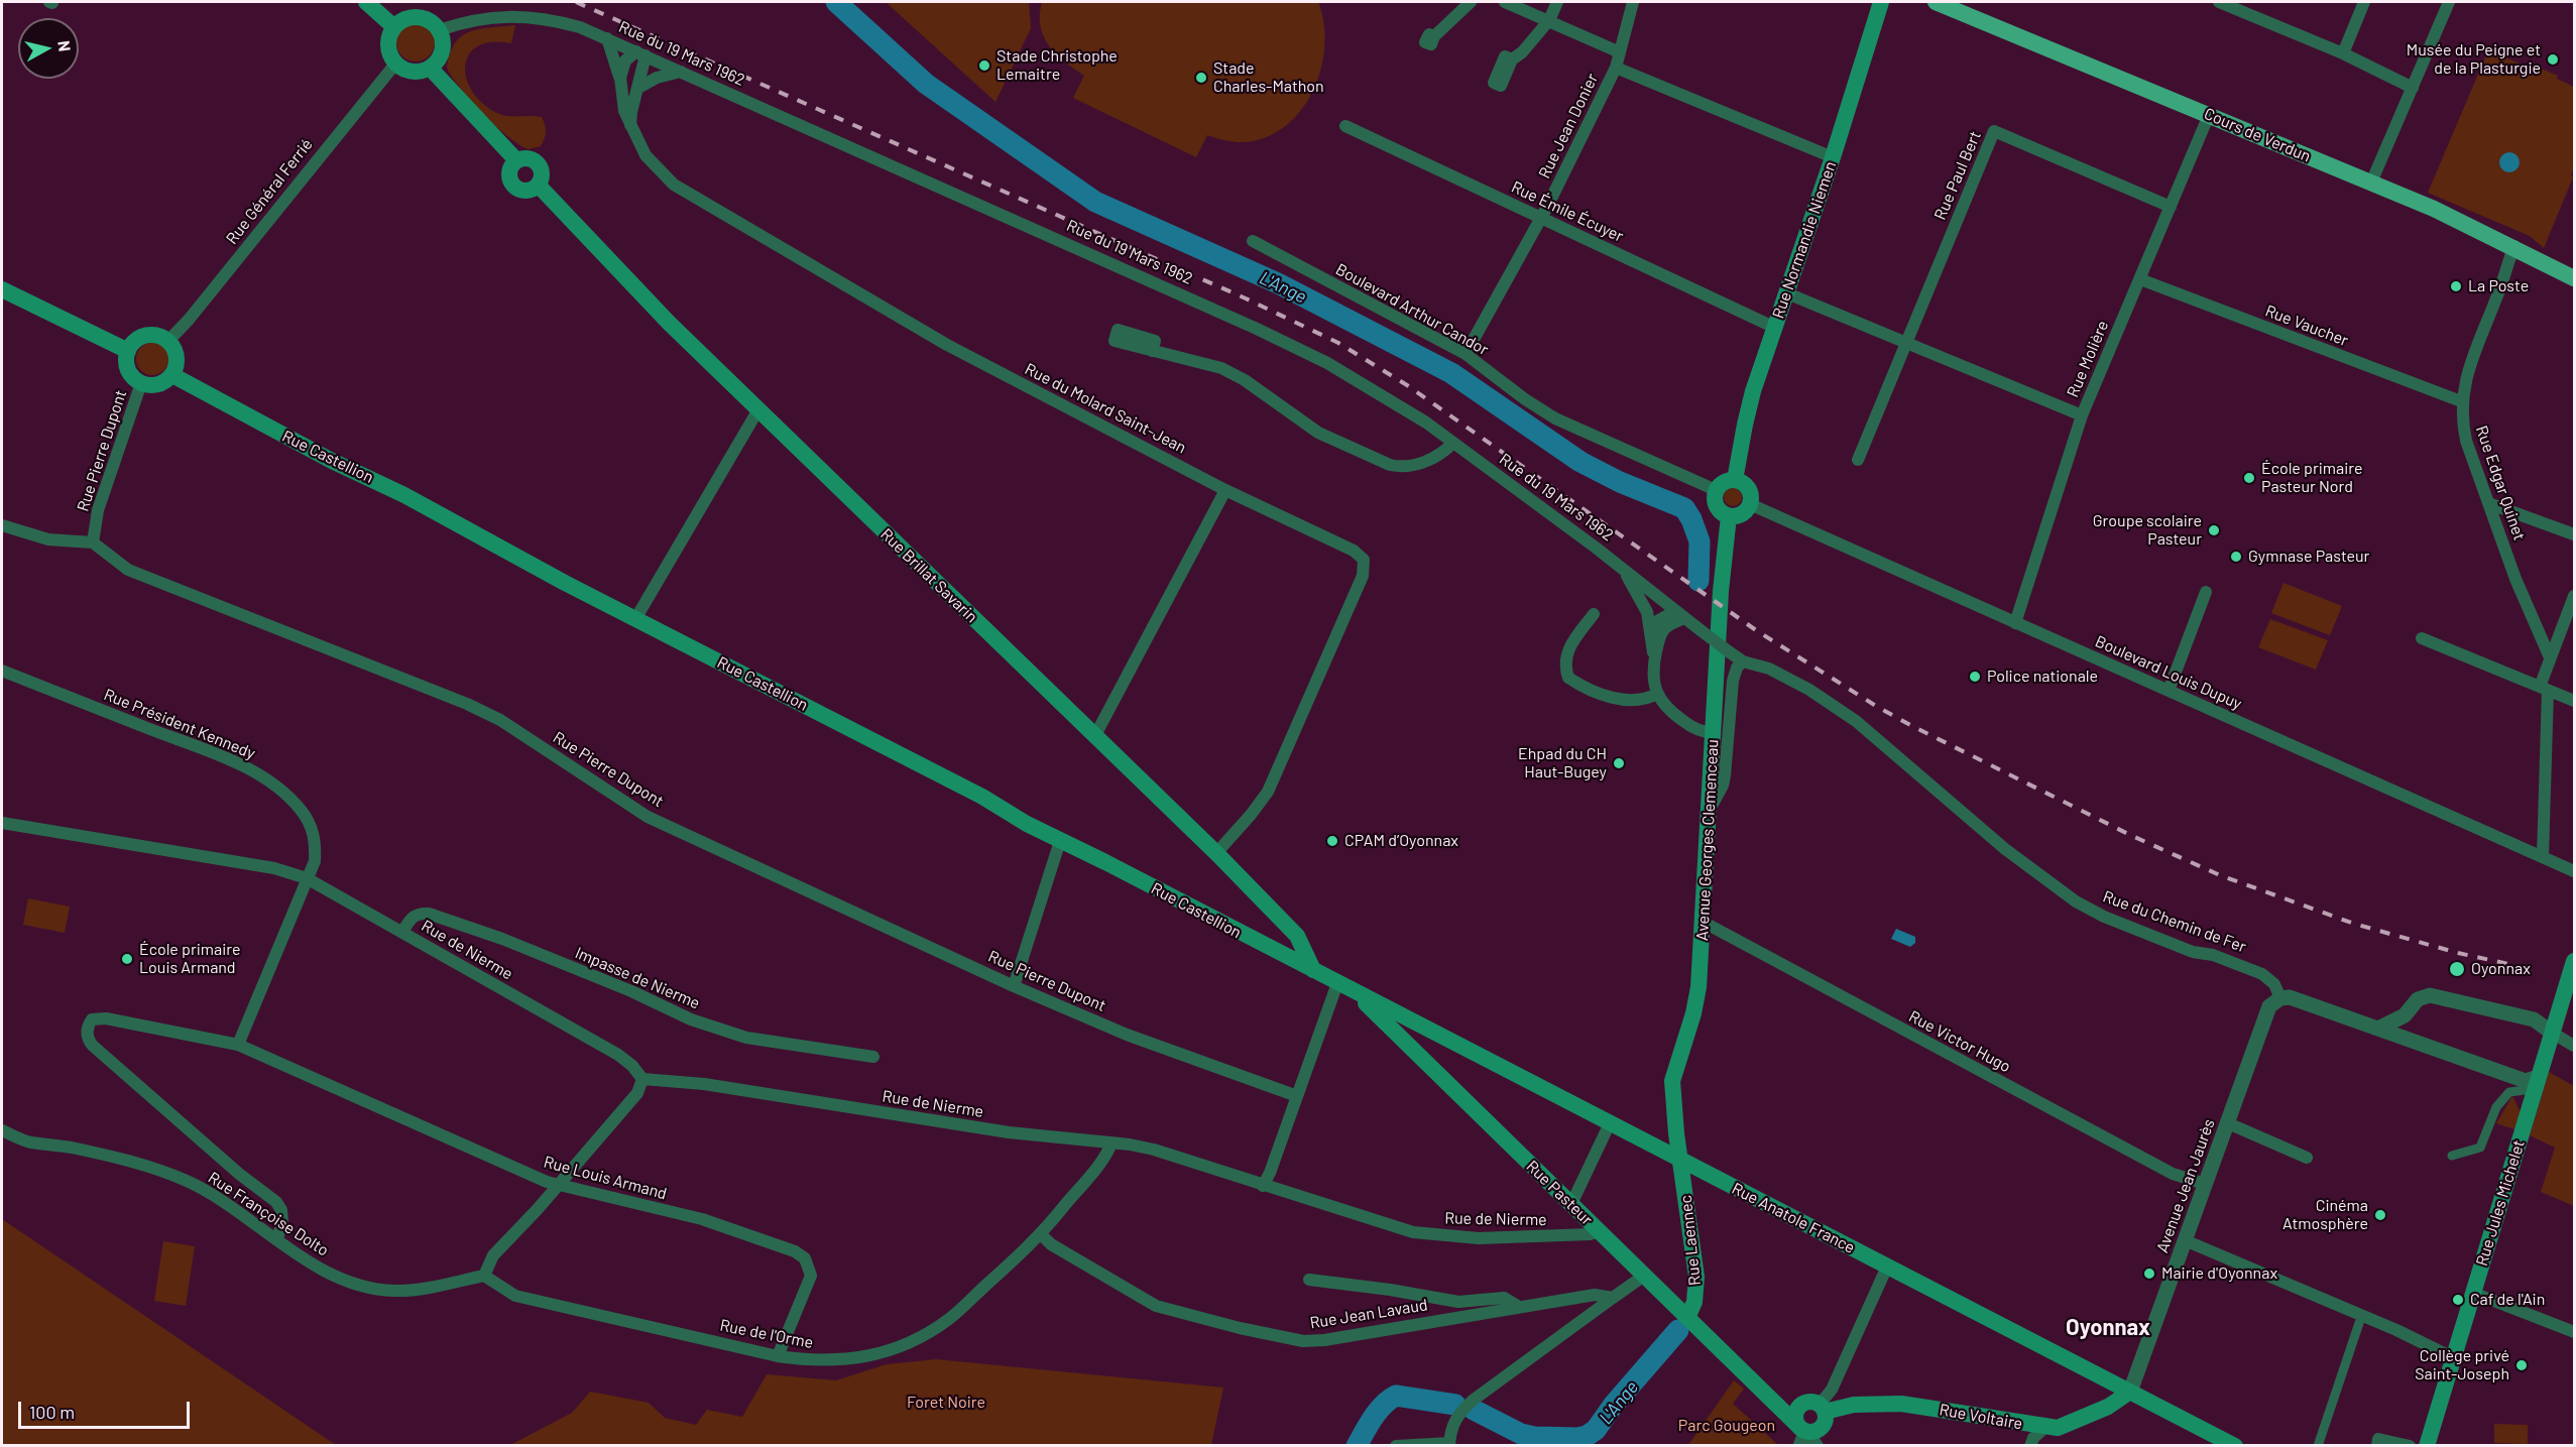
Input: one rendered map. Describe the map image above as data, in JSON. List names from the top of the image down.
{
  "streets": {
    "main road": [
      "Cours de Verdun",
      "Rue Normandie Niemen",
      "Rue Castellion",
      "Rue Brillat Savarin",
      "Avenue Georges Clemenceau",
      "Rue Pasteur",
      "Rue Jules Michelet",
      "Rue Anatole France",
      "Rue Laennec",
      "Rue Voltaire"
    ],
    "street": [
      "Rue du 19 Mars 1962",
      "Rue Jean Donier",
      "Rue Paul Bert",
      "Rue Général Ferrié",
      "Rue Émile Écuyer",
      "Boulevard Arthur Candor",
      "Rue Vaucher",
      "Rue Molière",
      "Rue du Molard Saint-Jean",
      "Rue Pierre Dupont",
      "Rue Edgar Quinet",
      "Boulevard Louis Dupuy",
      "Rue Président Kennedy",
      "Rue du Chemin de Fer",
      "Rue de Nierme",
      "Impasse de Nierme",
      "Rue Victor Hugo",
      "Rue Louis Armand",
      "Avenue Jean Jaurès",
      "Rue Françoise Dolto",
      "Rue Jean Lavaud",
      "Rue de l'Orme"
    ]
  },
  "crossings": [
    ["Rue du 19 Mars 1962", "Rue Général Ferrié"],
    ["Rue du 19 Mars 1962", "Rue du Molard Saint-Jean"],
    ["Rue du 19 Mars 1962", "Rue Brillat Savarin"],
    ["Rue du 19 Mars 1962", "Rue du Chemin de Fer"],
    ["Rue Jean Donier", "Rue Émile Écuyer"],
    ["Rue Jean Donier", "Boulevard Arthur Candor"],
    ["Cours de Verdun", "Rue Molière"],
    ["Cours de Verdun", "Rue Edgar Quinet"],
    ["Rue Paul Bert", "Rue Molière"],
    ["Rue Général Ferrié", "Rue Pierre Dupont"],
    ["Rue Général Ferrié", "Rue Castellion"],
    ["Rue Général Ferrié", "Rue Brillat Savarin"],
    ["Rue Émile Écuyer", "Rue Normandie Niemen"],
    ["Rue Normandie Niemen", "Boulevard Arthur Candor"],
    ["Rue Normandie Niemen", "Boulevard Louis Dupuy"],
    ["Rue Normandie Niemen", "Avenue Georges Clemenceau"],
    ["Boulevard Arthur Candor", "Boulevard Louis Dupuy"],
    ["Boulevard Arthur Candor", "Avenue Georges Clemenceau"],
    ["Rue Vaucher", "Rue Molière"],
    ["Rue Vaucher", "Rue Edgar Quinet"],
    ["Rue Molière", "Boulevard Louis Dupuy"],
    ["Rue du Molard Saint-Jean", "Rue Brillat Savarin"],
    ["Rue Pierre Dupont", "Rue Castellion"],
    ["Rue Castellion", "Rue Brillat Savarin"],
    ["Rue Castellion", "Rue Pasteur"],
    ["Rue Castellion", "Rue Anatole France"],
    ["Boulevard Louis Dupuy", "Avenue Georges Clemenceau"],
    ["Rue Président Kennedy", "Rue de Nierme"],
    ["Rue Président Kennedy", "Rue Louis Armand"],
    ["Avenue Georges Clemenceau", "Rue Victor Hugo"],
    ["Avenue Georges Clemenceau", "Rue Anatole France"],
    ["Avenue Georges Clemenceau", "Rue Laennec"],
    ["Rue du Chemin de Fer", "Avenue Jean Jaurès"],
    ["Rue de Nierme", "Impasse de Nierme"],
    ["Rue de Nierme", "Rue Pasteur"],
    ["Rue de Nierme", "Rue de l'Orme"],
    ["Rue Victor Hugo", "Avenue Jean Jaurès"],
    ["Rue Louis Armand", "Rue Françoise Dolto"],
    ["Rue Louis Armand", "Rue de l'Orme"],
    ["Avenue Jean Jaurès", "Rue Anatole France"],
    ["Avenue Jean Jaurès", "Rue Voltaire"],
    ["Rue Pasteur", "Rue Anatole France"],
    ["Rue Pasteur", "Rue Laennec"],
    ["Rue Pasteur", "Rue Voltaire"],
    ["Rue Françoise Dolto", "Rue de l'Orme"],
    ["Rue Anatole France", "Rue Laennec"],
    ["Rue Anatole France", "Rue Voltaire"],
    ["Rue Jean Lavaud", "Rue de l'Orme"]
  ],
  "districts": ["Oyonnax"],
  "water": ["L'Ange"],
  "parks": ["Foret Noire", "Parc Gougeon"],
  "places": [
    "Musée du Peigne et de la Plasturgie",
    "Stade Christophe Lemaitre",
    "Stade Charles-Mathon",
    "La Poste",
    "École primaire Pasteur Nord",
    "Groupe scolaire Pasteur",
    "Gymnase Pasteur",
    "Police nationale",
    "Ehpad du CH Haut-Bugey",
    "CPAM d’Oyonnax",
    "École primaire Louis Armand",
    "Oyonnax",
    "Cinéma Atmosphère",
    "Mairie d'Oyonnax",
    "Caf de l'Ain",
    "Collège privé Saint-Joseph"
  ],
  "scale_bar": "100 m",
  "north": "right"
}
